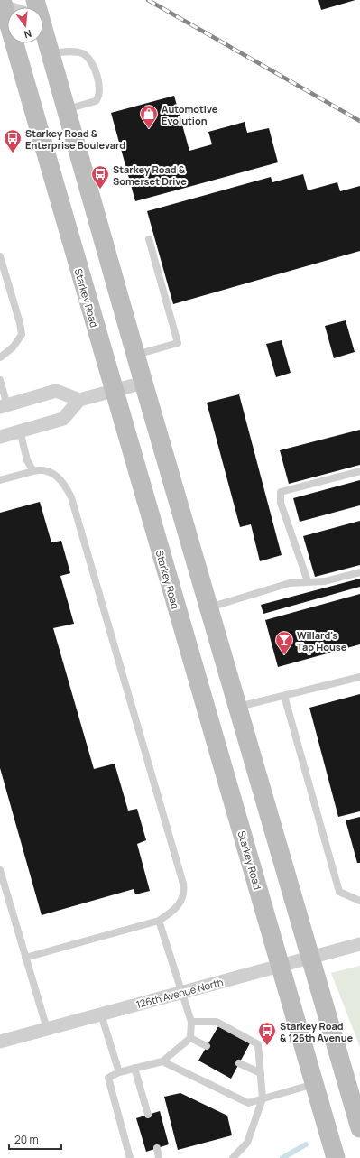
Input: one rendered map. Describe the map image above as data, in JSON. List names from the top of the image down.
{
  "streets": {
    "main road": ["Starkey Road"],
    "street": ["126th Avenue North"]
  },
  "crossings": [
    ["Starkey Road", "126th Avenue North"]
  ],
  "places": {
    "shop": ["Automotive Evolution"],
    "bus stop": ["Starkey Road & Enterprise Boulevard", "Starkey Road & Somerset Drive", "Starkey Road & 126th Avenue"],
    "bar": ["Willard's Tap House"]
  },
  "scale_bar": "20 m",
  "north": "bottom"
}
